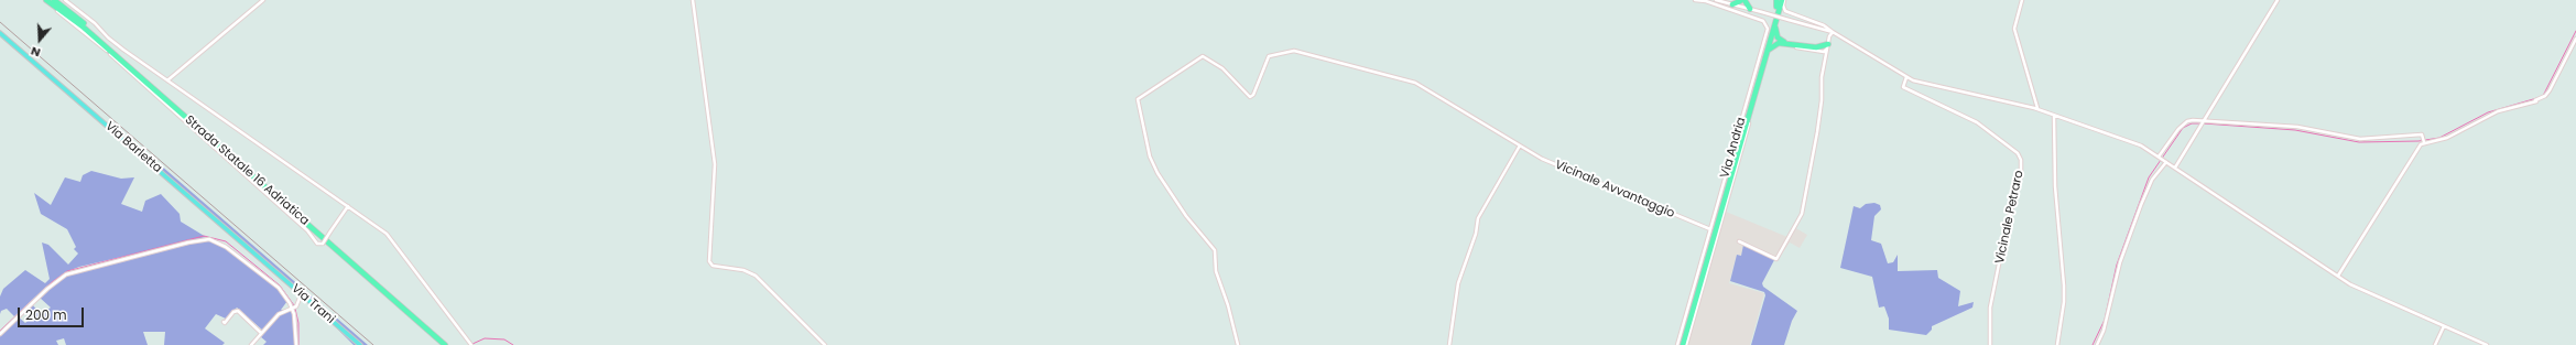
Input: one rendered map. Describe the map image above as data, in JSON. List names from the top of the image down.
{
  "streets": {
    "highway": ["Strada Statale 16 Adriatica"],
    "main road": ["Via Barletta", "Via Trani"],
    "street": ["Via Andria", "Vicinale Avvantaggio", "Vicinale Petraro"]
  },
  "crossings": [
    ["Via Barletta", "Via Trani"],
    ["Via Andria", "Vicinale Avvantaggio"]
  ],
  "scale_bar": "200 m",
  "north": "bottom"
}
